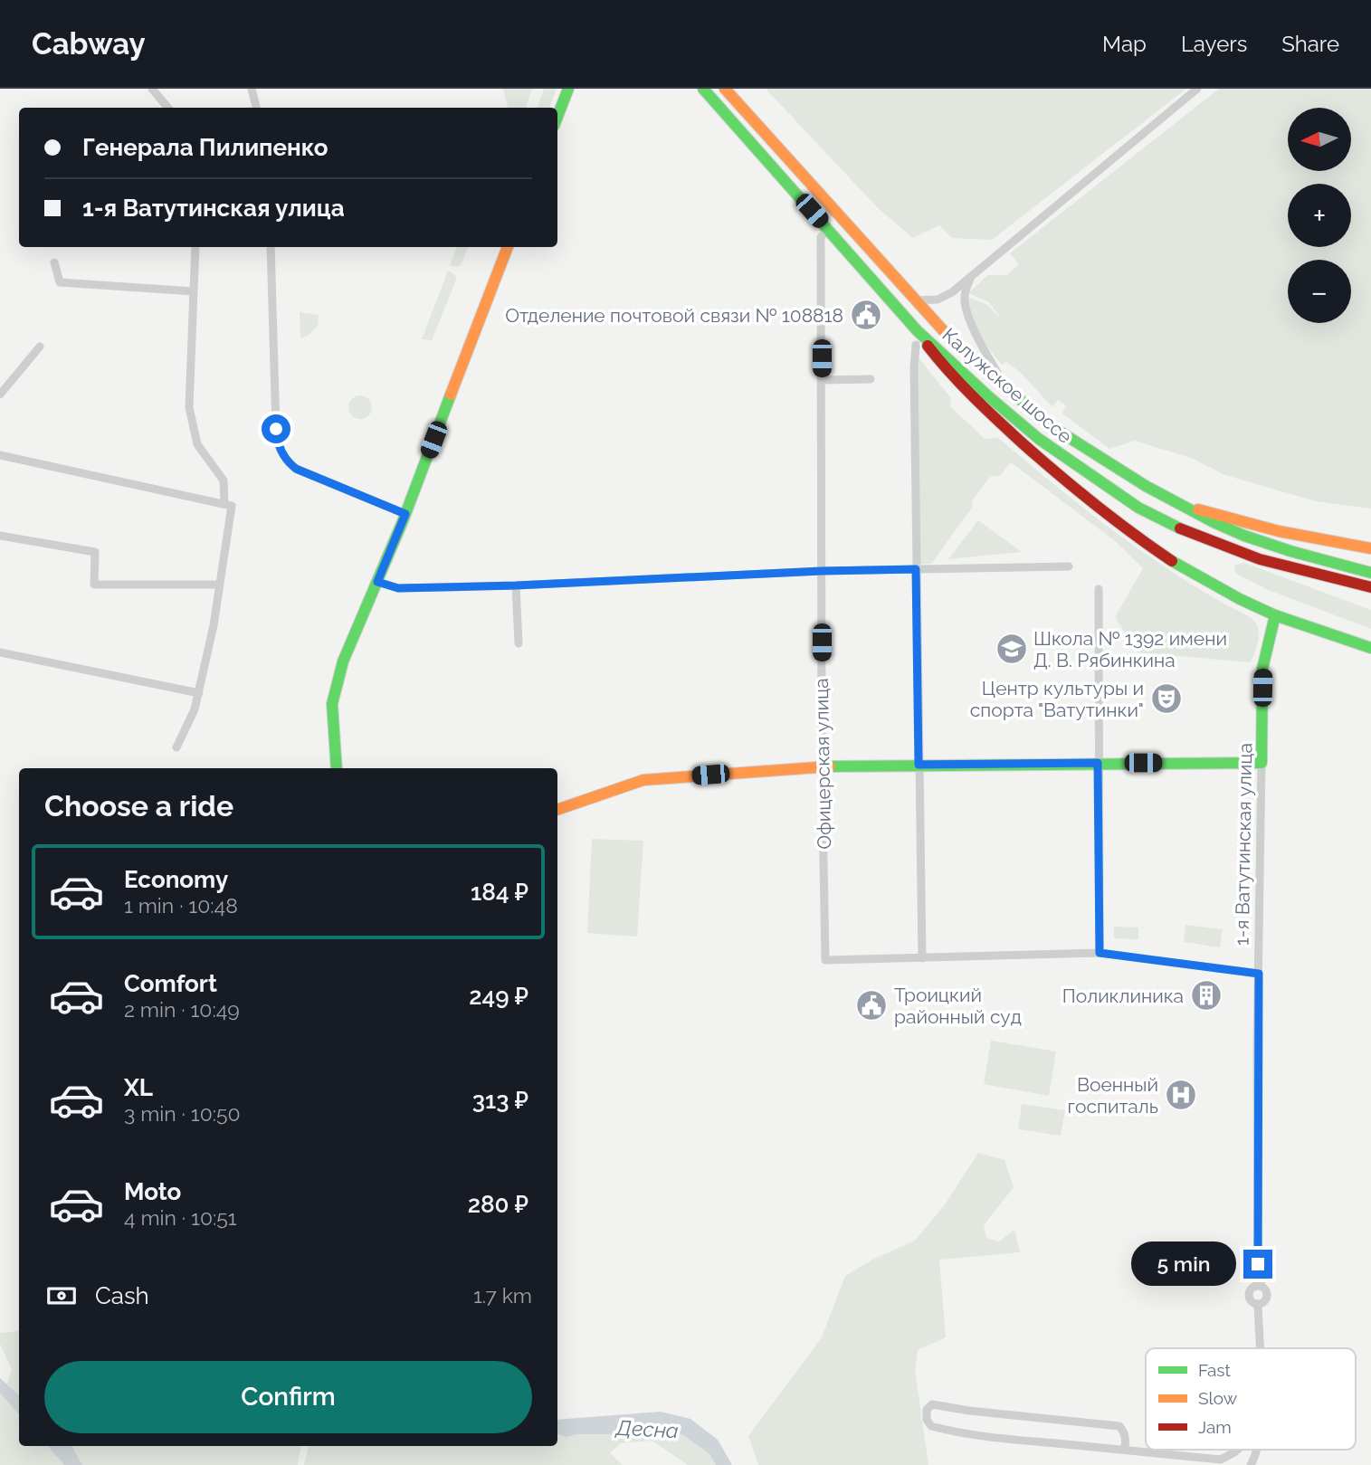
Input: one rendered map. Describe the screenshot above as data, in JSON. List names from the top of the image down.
{
  "streets": {
    "main road": ["Калужское шоссе", "1-я Ватутинская улица"],
    "street": ["Офицерская улица"]
  },
  "crossings": [
    ["Калужское шоссе", "Офицерская улица"]
  ],
  "water": ["Десна"],
  "places": {
    "public building": ["Отделение почтовой связи № 108818", "Троицкий районный суд"],
    "school or university": ["Школа № 1392 имени Д. В. Рябинкина"],
    "theatre": ["Центр культуры и спорта \"Ватутинки\""],
    "building": ["Поликлиника"],
    "hospital": ["Военный госпиталь"]
  },
  "legend": ["Fast", "Slow", "Jam"],
  "north": "left",
  "page": {
    "header": "Cabway",
    "nav": ["Map", "Layers", "Share"],
    "map_buttons": ["+", "−"],
    "banner": ["Генерала Пилипенко", "1-я Ватутинская улица"],
    "heading": "Choose a ride",
    "list": [
      {
        "name": "Economy",
        "note": "1 min · 10:48",
        "value": "184 ₽"
      },
      {
        "name": "Comfort",
        "note": "2 min · 10:49",
        "value": "249 ₽"
      },
      {
        "name": "XL",
        "note": "3 min · 10:50",
        "value": "313 ₽"
      },
      {
        "name": "Moto",
        "note": "4 min · 10:51",
        "value": "280 ₽"
      }
    ],
    "bubble": "5 min",
    "pay": ["Cash", "1.7 km"],
    "buttons": "Confirm"
  }
}
